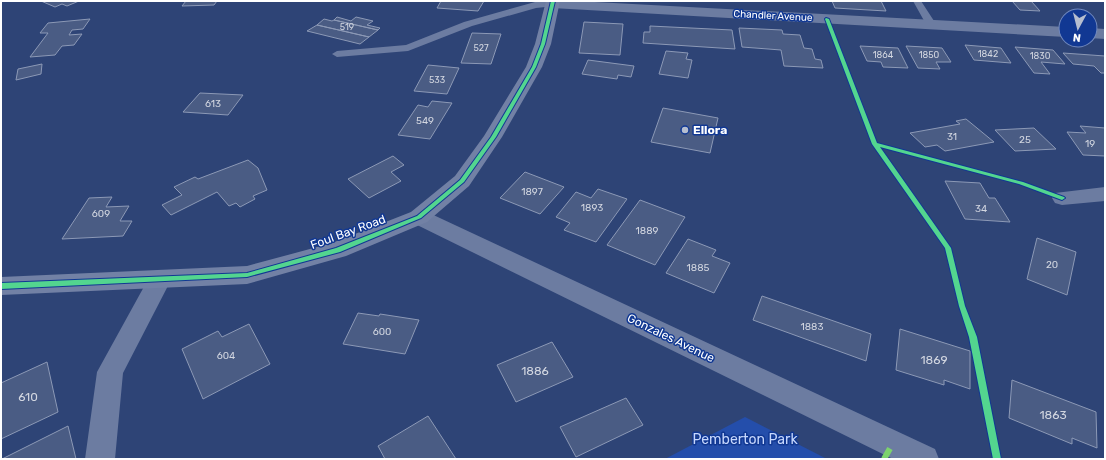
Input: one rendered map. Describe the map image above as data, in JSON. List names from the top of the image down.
{
  "streets": {
    "street": ["Chandler Avenue", "Foul Bay Road", "Gonzales Avenue"]
  },
  "crossings": [
    ["Chandler Avenue", "Foul Bay Road"],
    ["Foul Bay Road", "Gonzales Avenue"]
  ],
  "parks": ["Pemberton Park"],
  "places": ["Ellora"],
  "house_numbers": [
    "519",
    "527",
    "1842",
    "1864",
    "1850",
    "1830",
    "533",
    "613",
    "549",
    "31",
    "25",
    "19",
    "1897",
    "1893",
    "34",
    "609",
    "1889",
    "20",
    "1885",
    "1883",
    "600",
    "604",
    "1869",
    "1886",
    "610",
    "1863"
  ],
  "north": "bottom"
}
